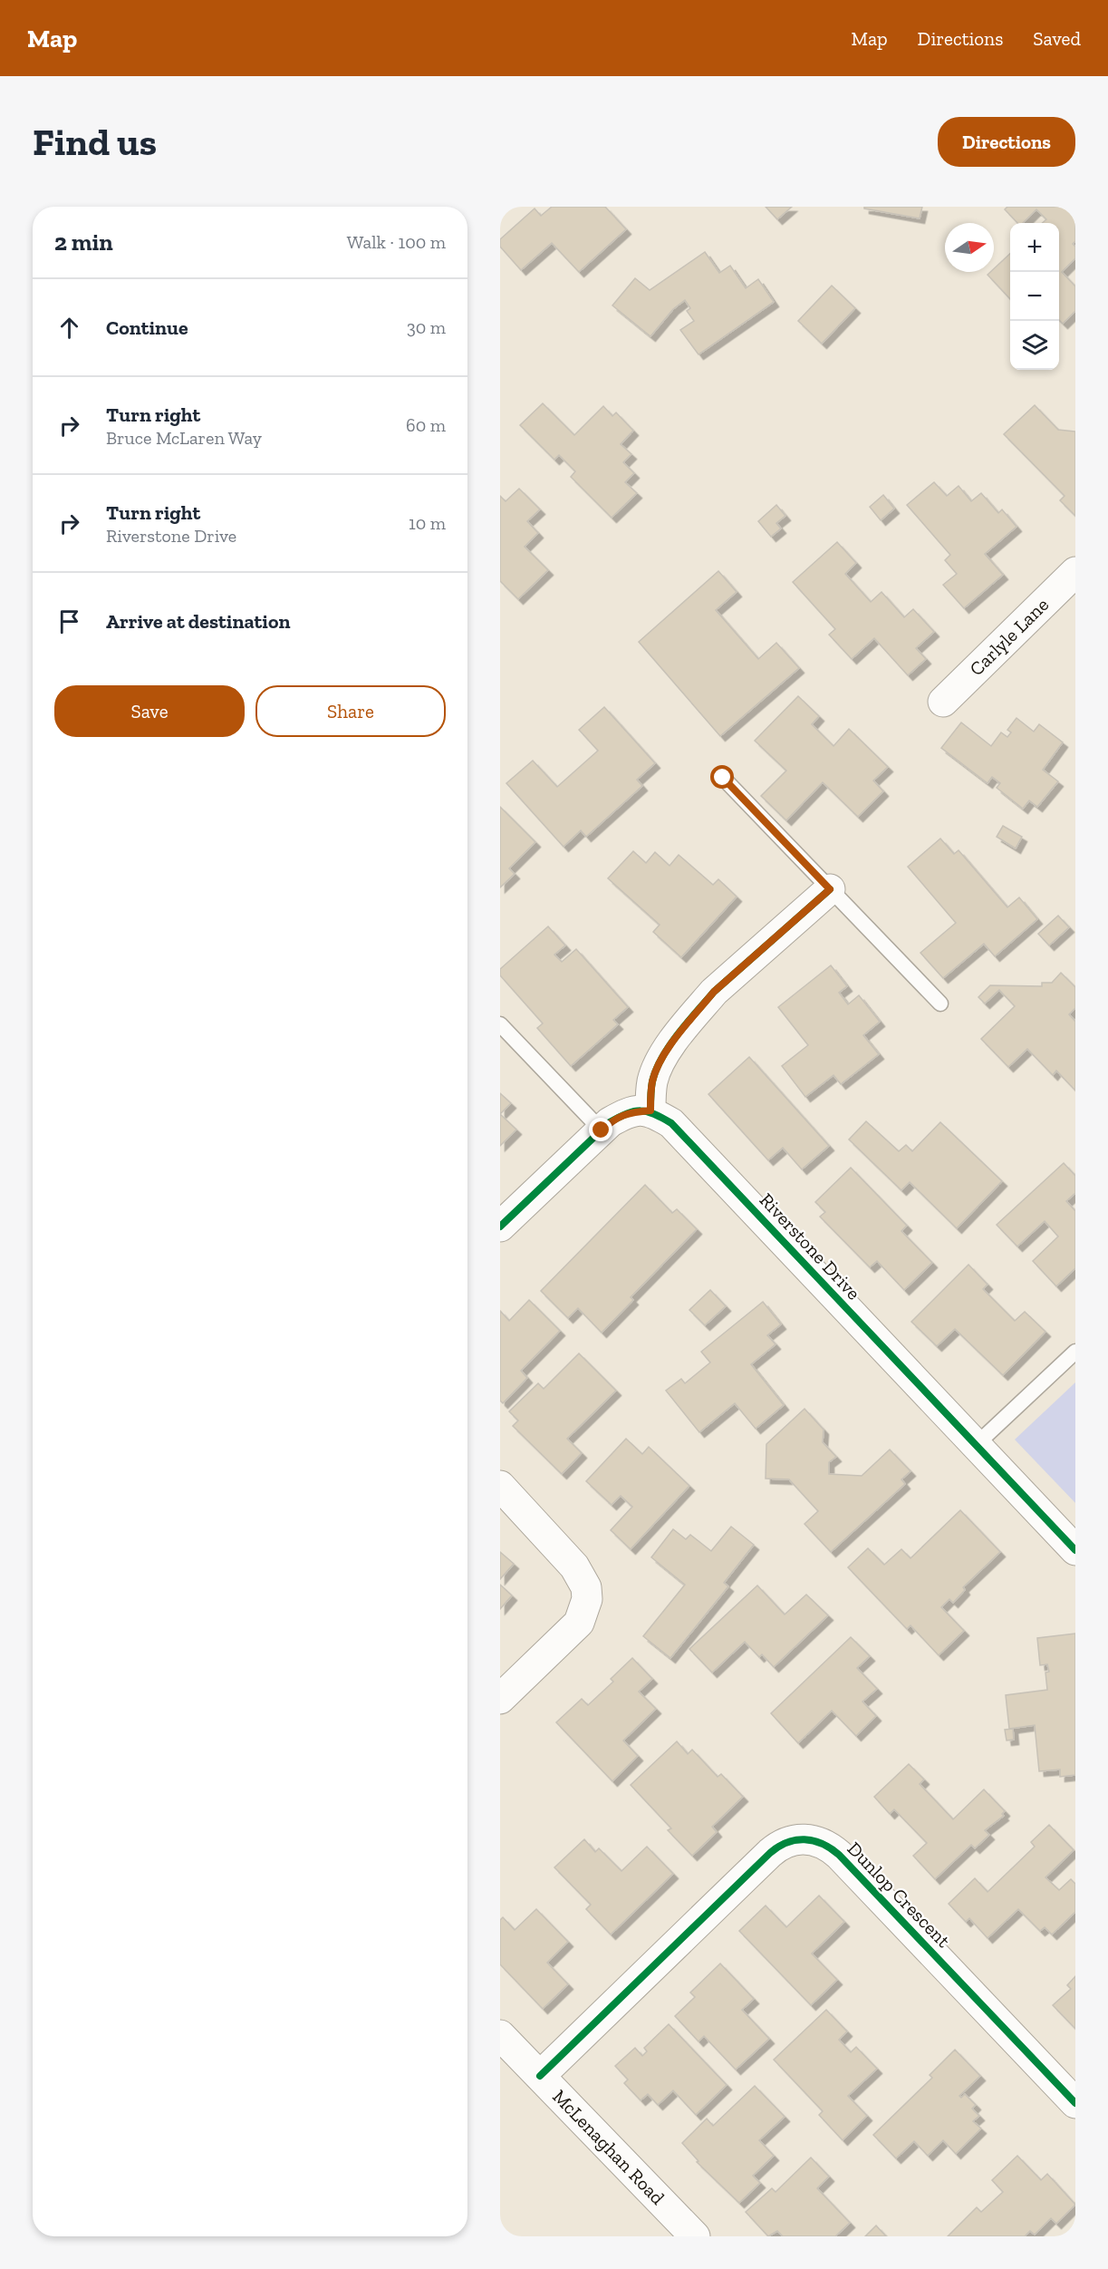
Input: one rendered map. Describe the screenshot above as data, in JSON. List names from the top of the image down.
{
  "streets": {
    "street": [
      "Carlyle Lane",
      "Riverstone Drive",
      "Dunlop Crescent",
      "McLenaghan Road"
    ]
  },
  "crossings": [
    ["Dunlop Crescent", "McLenaghan Road"]
  ],
  "north": "right",
  "page": {
    "header": "Map",
    "nav": ["Map", "Directions", "Saved"],
    "buttons": [
      "Directions",
      ["Save", "Share"]
    ],
    "title": "Find us",
    "heading": ["2 min", "Walk · 100 m"],
    "map_buttons": ["+", "−"],
    "list": [
      ["Continue", "30 m"],
      ["Turn right", "Bruce McLaren Way", "60 m"],
      ["Turn right", "Riverstone Drive", "10 m"],
      "Arrive at destination"
    ]
  }
}
